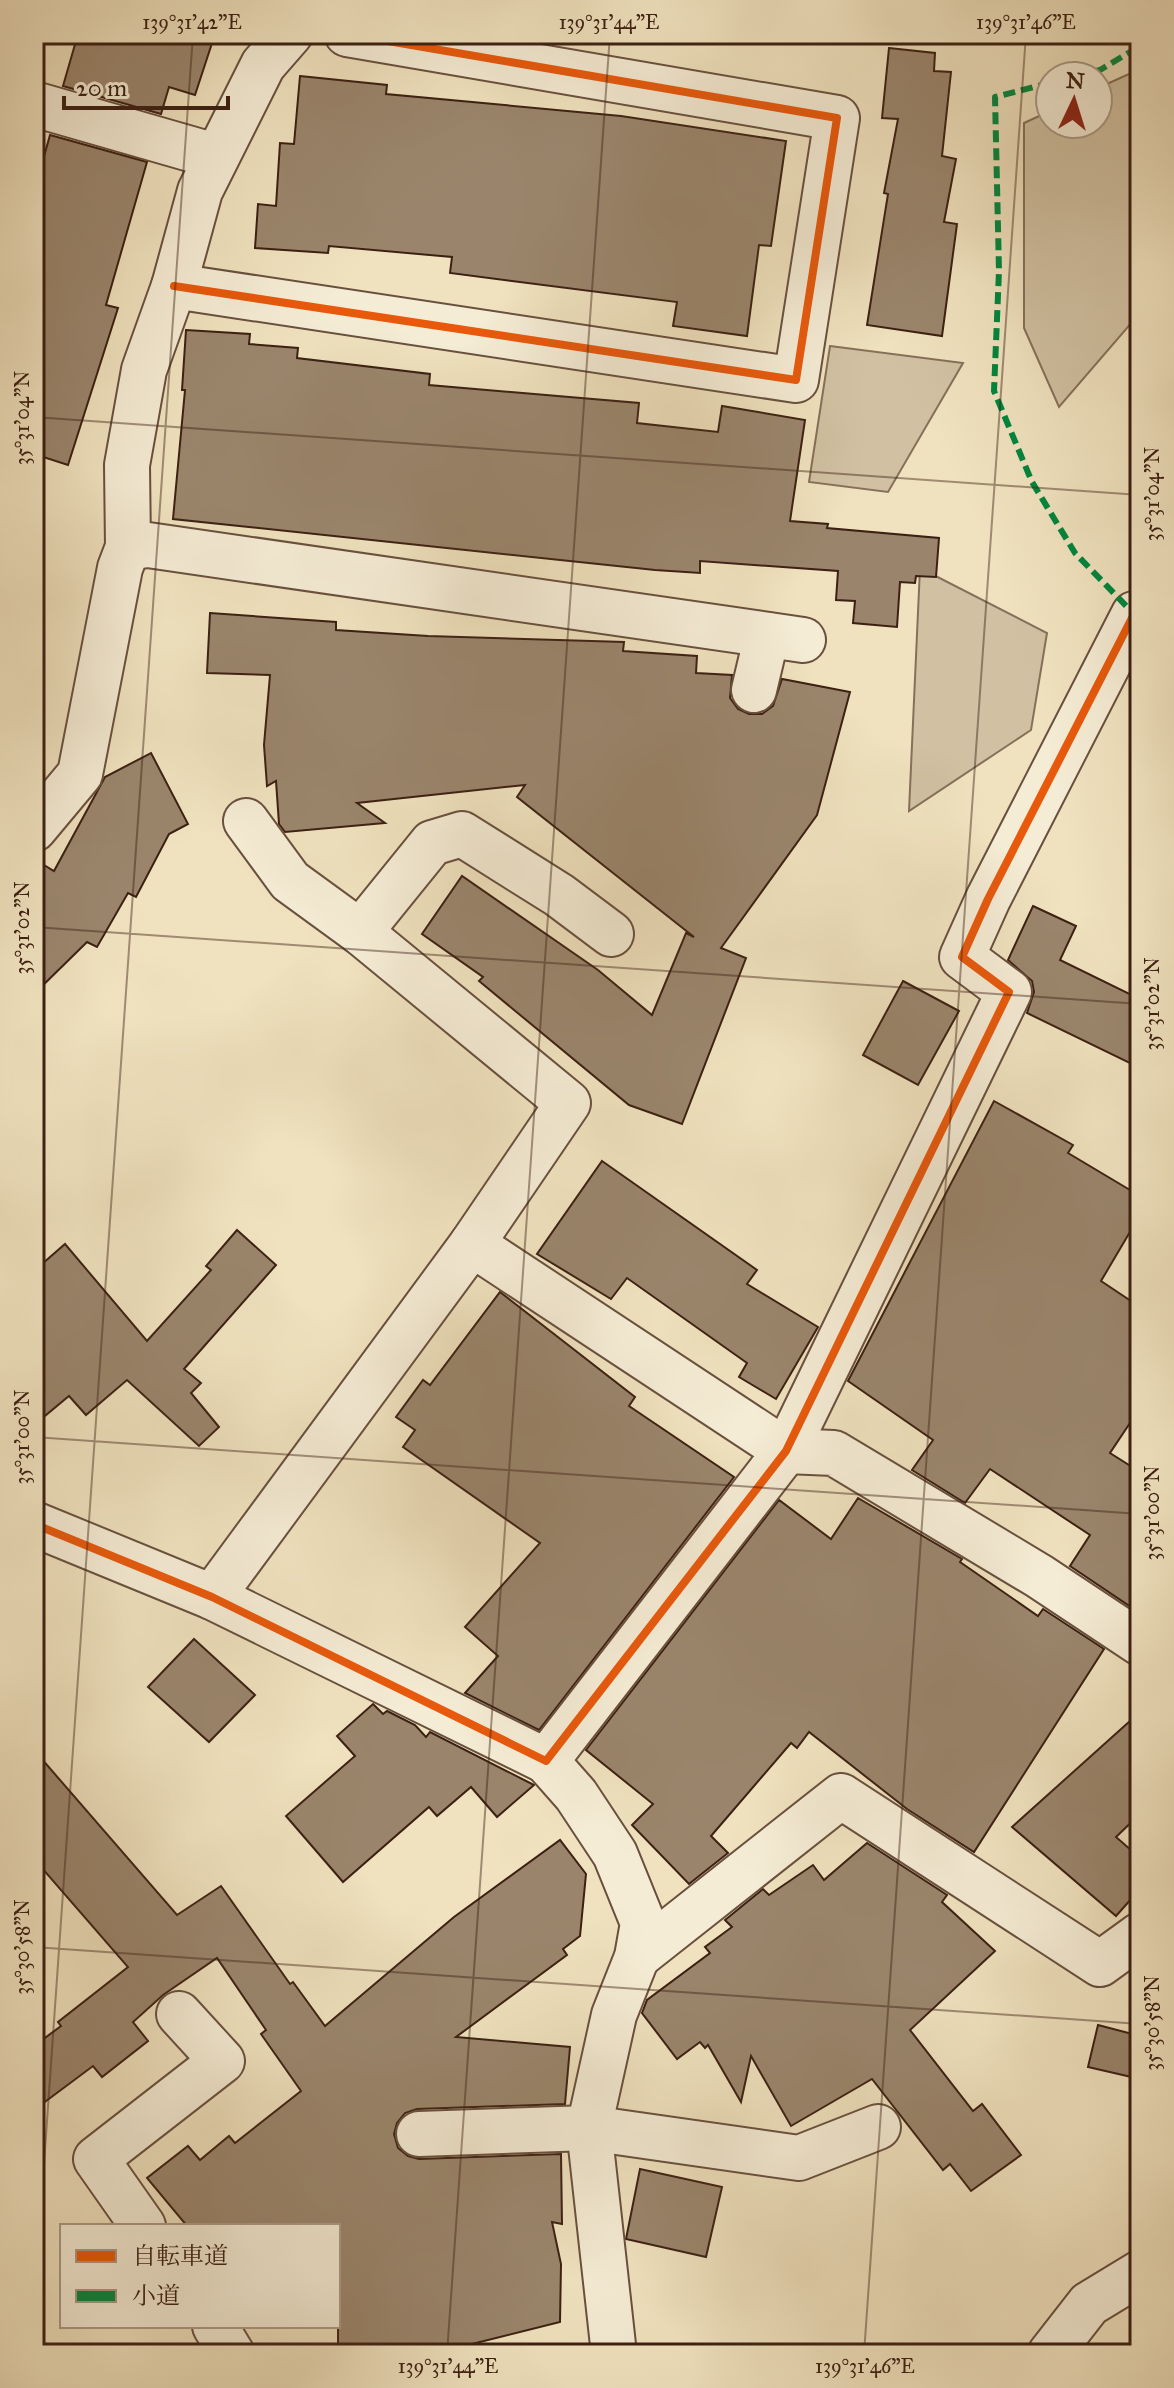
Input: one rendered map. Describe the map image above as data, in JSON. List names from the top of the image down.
{
  "legend": ["自転車道", "小道"],
  "scale_bar": "20 m",
  "north": "top",
  "coordinates": [
    "139°31'42\"E",
    "139°31'44\"E",
    "139°31'46\"E",
    "35°31'04\"N",
    "35°31'02\"N",
    "35°31'00\"N",
    "35°30'58\"N"
  ]
}
